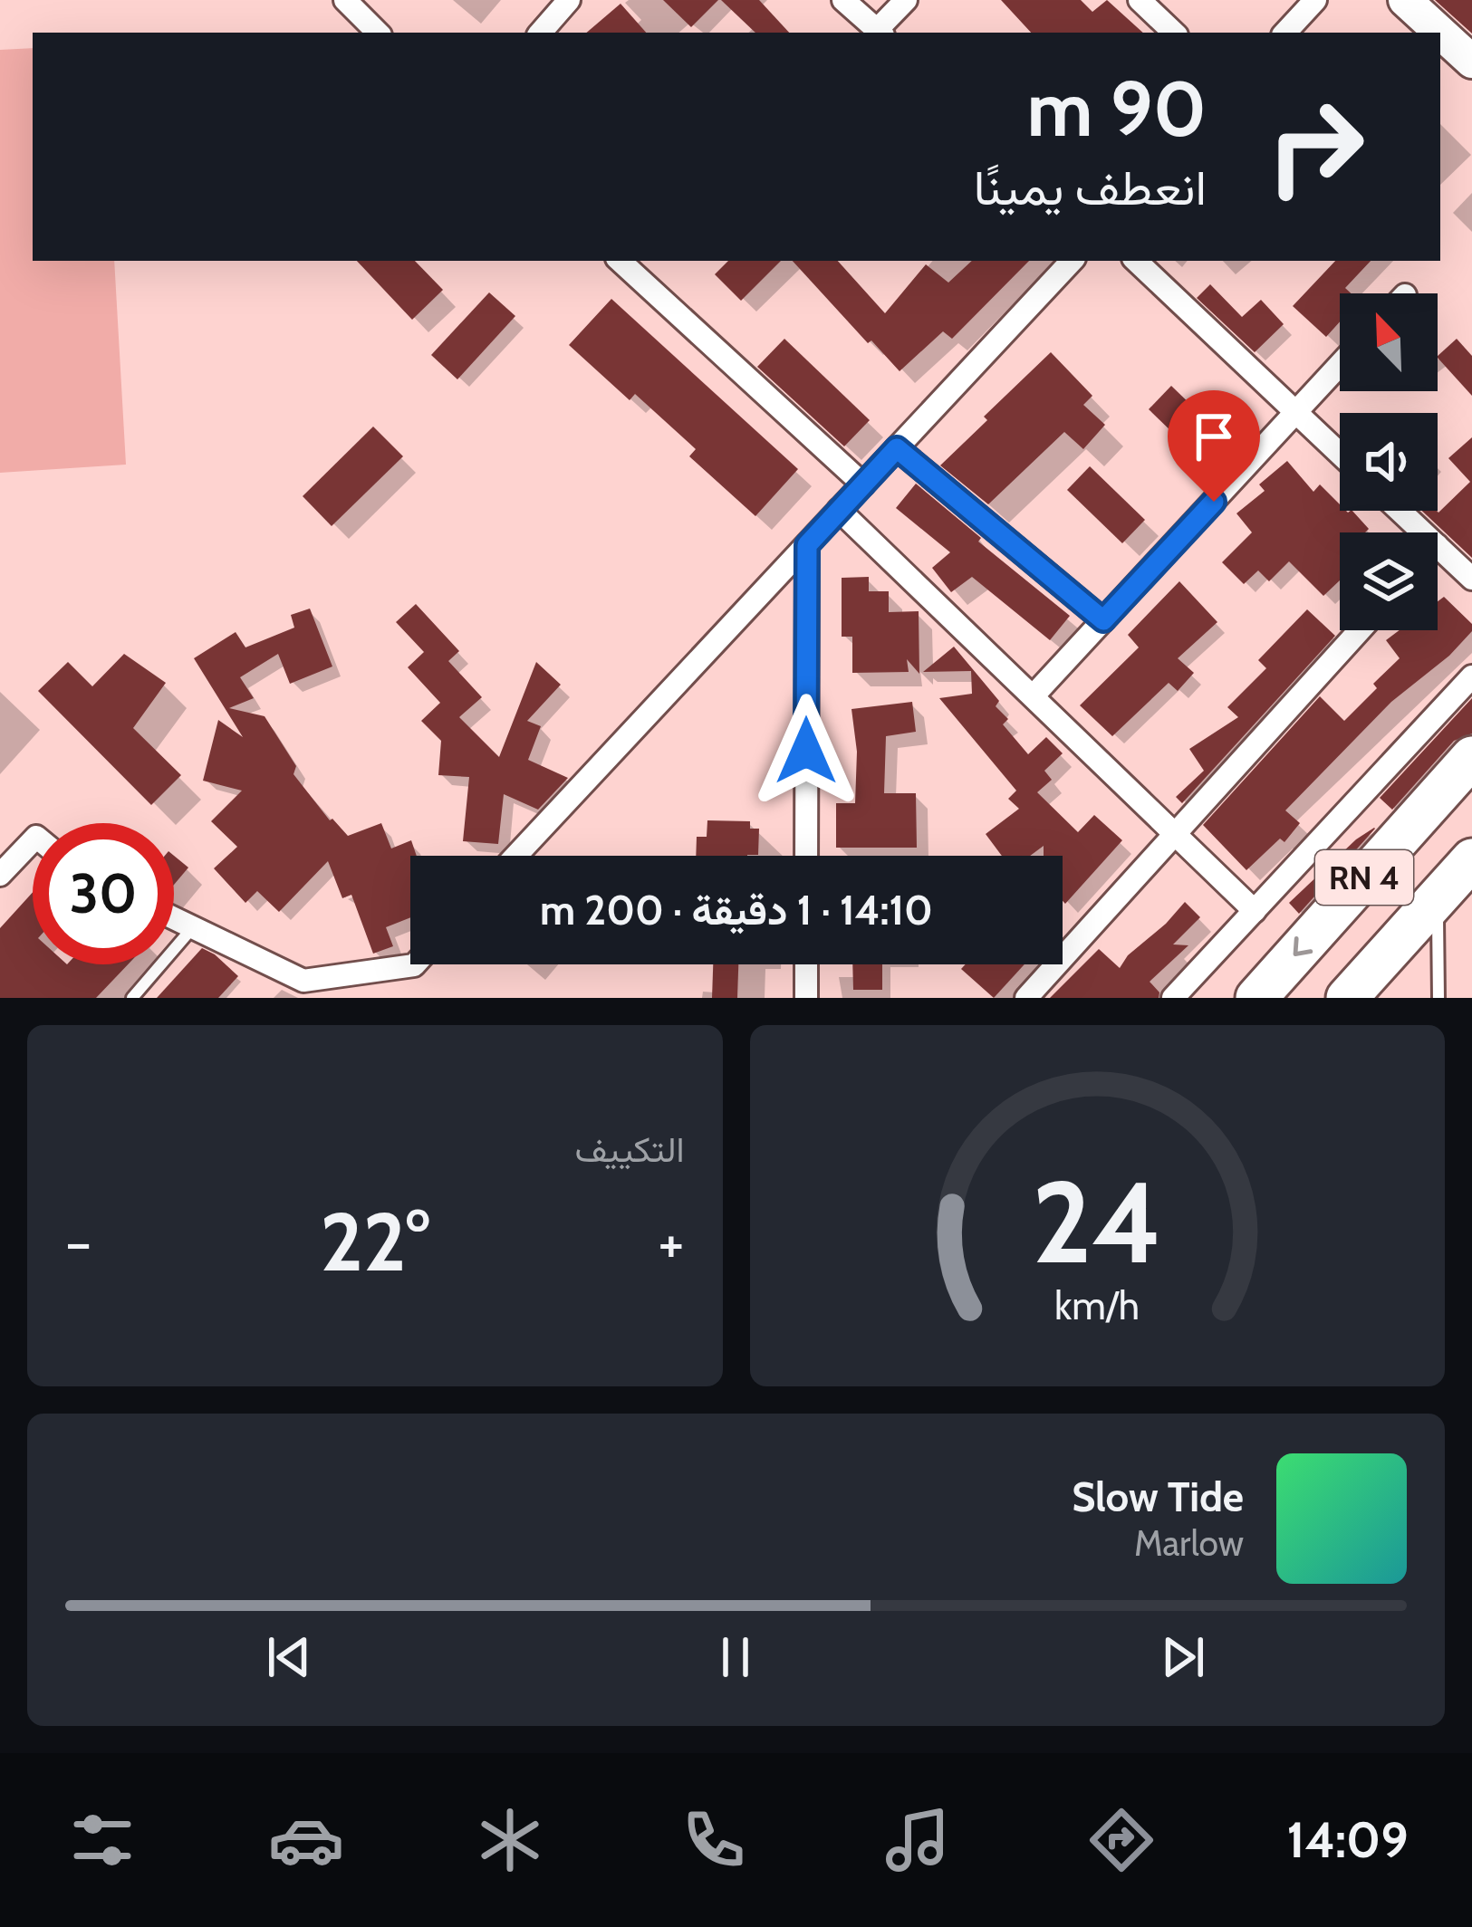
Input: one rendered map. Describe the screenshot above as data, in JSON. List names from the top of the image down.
{
  "streets": {
    "highway": ["RN 4"]
  },
  "north": "top left",
  "page": {
    "turn": ["90 m", "انعطف يمينًا"],
    "limit": "30",
    "trip": "14:10 · 1 دقيقة · 200 m",
    "tile": "التكييف",
    "heat": ["−", "22°", "+"],
    "song": ["Slow Tide", "Marlow"],
    "tabs": "14:09",
    "gauge": ["24", "km/h"]
  }
}
